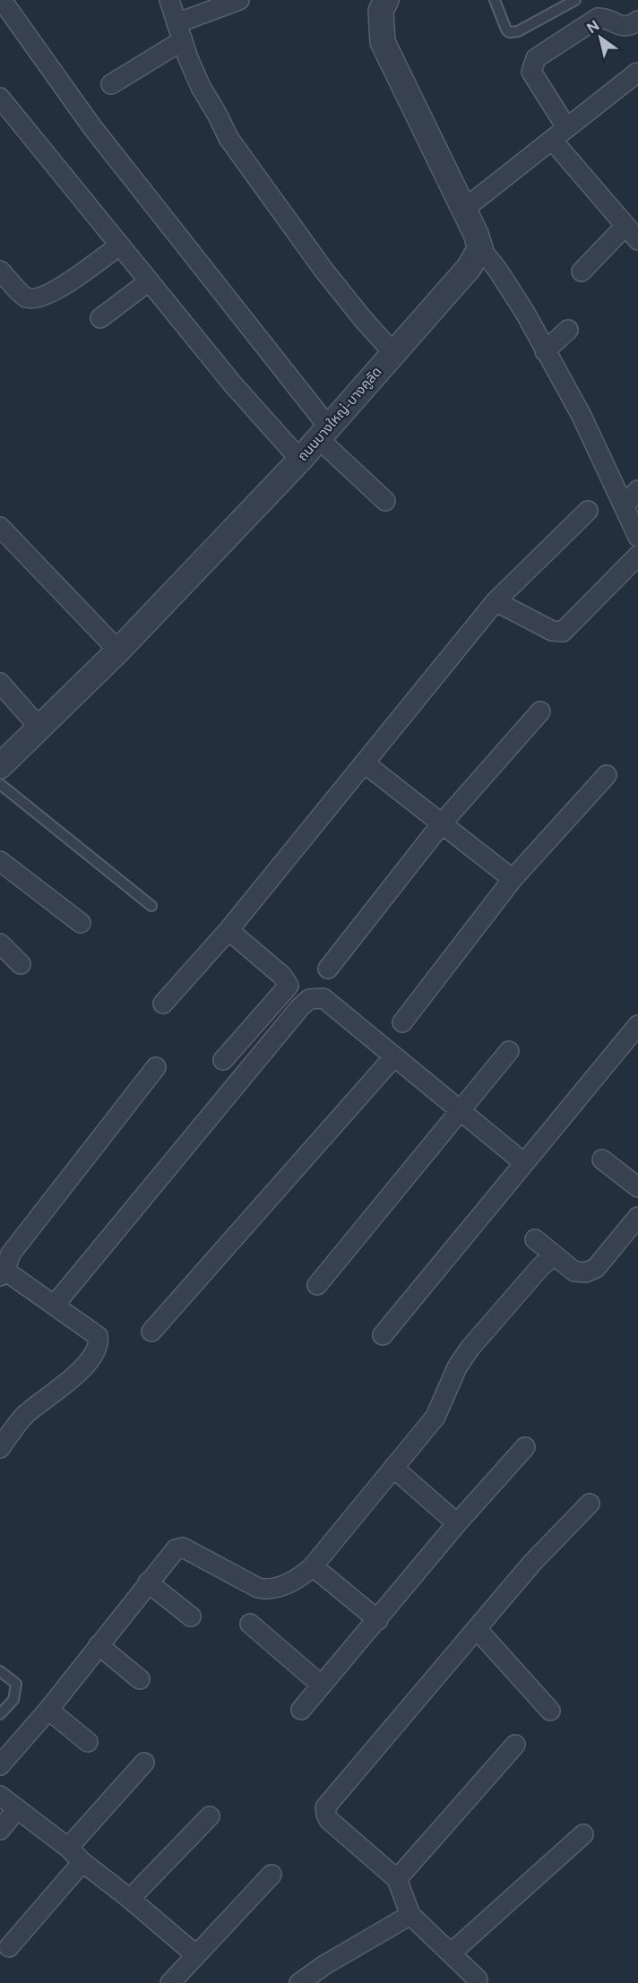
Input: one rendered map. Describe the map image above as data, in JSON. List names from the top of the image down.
{
  "streets": {
    "street": ["ถนนบางใหญ่-บางคูลัด"]
  },
  "north": "top left"
}
